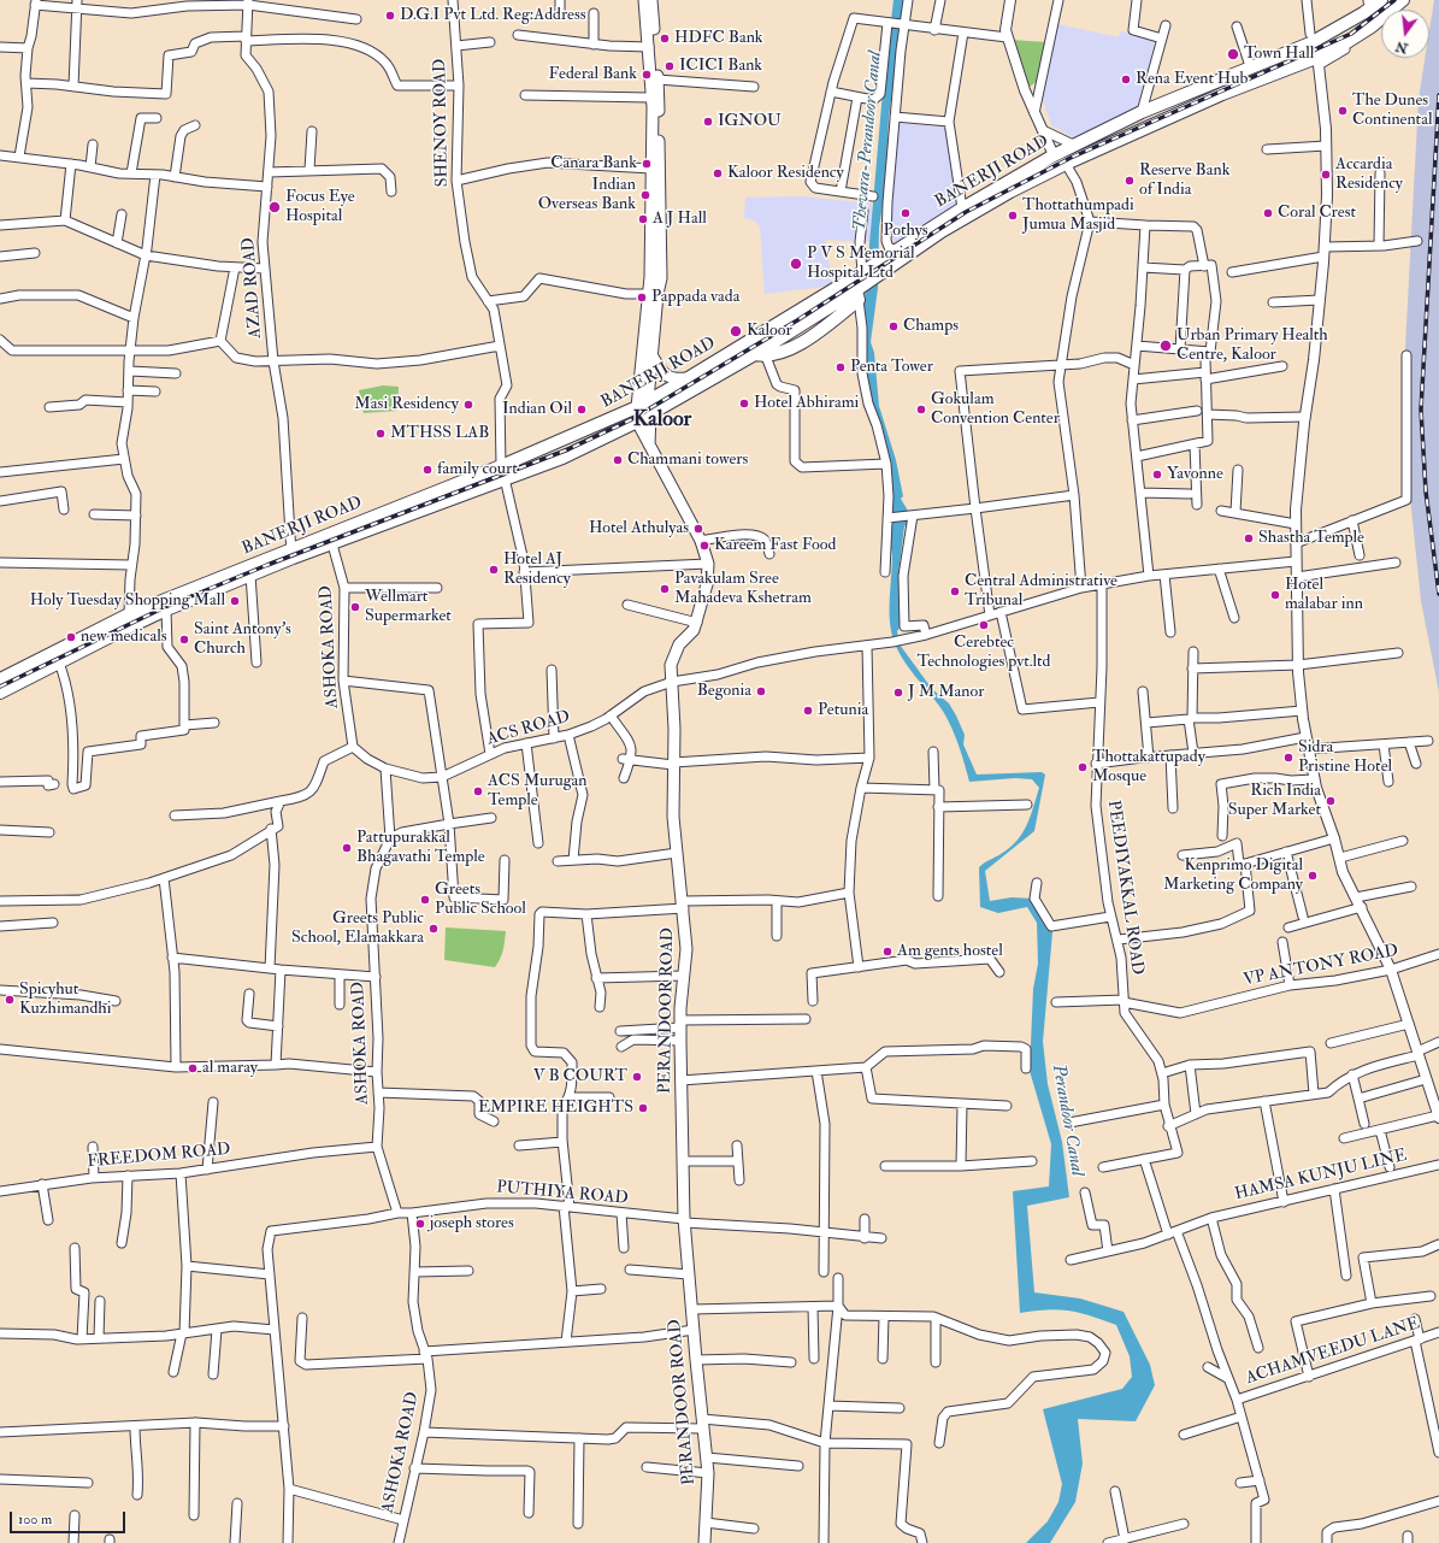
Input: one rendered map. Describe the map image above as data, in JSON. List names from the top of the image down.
{
  "streets": {
    "main road": ["BANERJI ROAD", "PERANDOOR ROAD"],
    "street": [
      "SHENOY ROAD",
      "AZAD ROAD",
      "ASHOKA ROAD",
      "ACS ROAD",
      "PEEDIYAKKAL ROAD",
      "VP ANTONY ROAD",
      "FREEDOM ROAD",
      "HAMSA KUNJU LINE",
      "PUTHIYA ROAD",
      "ACHAMVEEDU LANE"
    ]
  },
  "crossings": [
    ["SHENOY ROAD", "BANERJI ROAD"],
    ["SHENOY ROAD", "ACS ROAD"],
    ["BANERJI ROAD", "AZAD ROAD"],
    ["BANERJI ROAD", "ASHOKA ROAD"],
    ["BANERJI ROAD", "PERANDOOR ROAD"],
    ["ASHOKA ROAD", "ACS ROAD"],
    ["ASHOKA ROAD", "FREEDOM ROAD"],
    ["ASHOKA ROAD", "PUTHIYA ROAD"],
    ["ACS ROAD", "PEEDIYAKKAL ROAD"],
    ["ACS ROAD", "PERANDOOR ROAD"],
    ["PEEDIYAKKAL ROAD", "VP ANTONY ROAD"],
    ["PERANDOOR ROAD", "PUTHIYA ROAD"]
  ],
  "districts": ["Kaloor"],
  "water": ["Thevara-Perandoor Canal", "Perandoor Canal"],
  "places": [
    "D.G.I Pvt Ltd. Reg:Address",
    "HDFC Bank",
    "Town Hall",
    "ICICI Bank",
    "Federal Bank",
    "Rena Event Hub",
    "The Dunes Continental",
    "IGNOU",
    "Canara Bank",
    "Kaloor Residency",
    "Accardia Residency",
    "Reserve Bank of India",
    "Indian Overseas Bank",
    "Focus Eye Hospital",
    "Pothys",
    "Coral Crest",
    "Thottathumpadi Jumua Masjid",
    "A J Hall",
    "P V S Memorial Hospital Ltd",
    "Pappada vada",
    "Champs",
    "Kaloor",
    "Urban Primary Health Centre, Kaloor",
    "Penta Tower",
    "Hotel Abhirami",
    "Masi Residency",
    "Indian Oil",
    "Gokulam Convention Center",
    "MTHSS LAB",
    "Chammani towers",
    "family court",
    "Yavonne",
    "Hotel Athulyas",
    "Shastha Temple",
    "Kareem Fast Food",
    "Hotel AJ Residency",
    "Pavakulam Sree Mahadeva Kshetram",
    "Central Administrative Tribunal",
    "Hotel malabar inn",
    "Holy Tuesday Shopping Mall",
    "Wellmart Supermarket",
    "Cerebtec Technologies pvt.ltd",
    "new medicals",
    "Saint Antony's Church",
    "Begonia",
    "J M Manor",
    "Petunia",
    "Sidra Pristine Hotel",
    "Thottakattupady Mosque",
    "ACS Murugan Temple",
    "Rich India Super Market",
    "Pattupurakkal Bhagavathi Temple",
    "Kenprimo Digital Marketing Company",
    "Greets Public School",
    "Greets Public School, Elamakkara",
    "Am gents hostel",
    "Spicyhut Kuzhimandhi",
    "al maray",
    "V B COURT",
    "EMPIRE HEIGHTS",
    "joseph stores"
  ],
  "scale_bar": "100 m",
  "north": "bottom"
}
